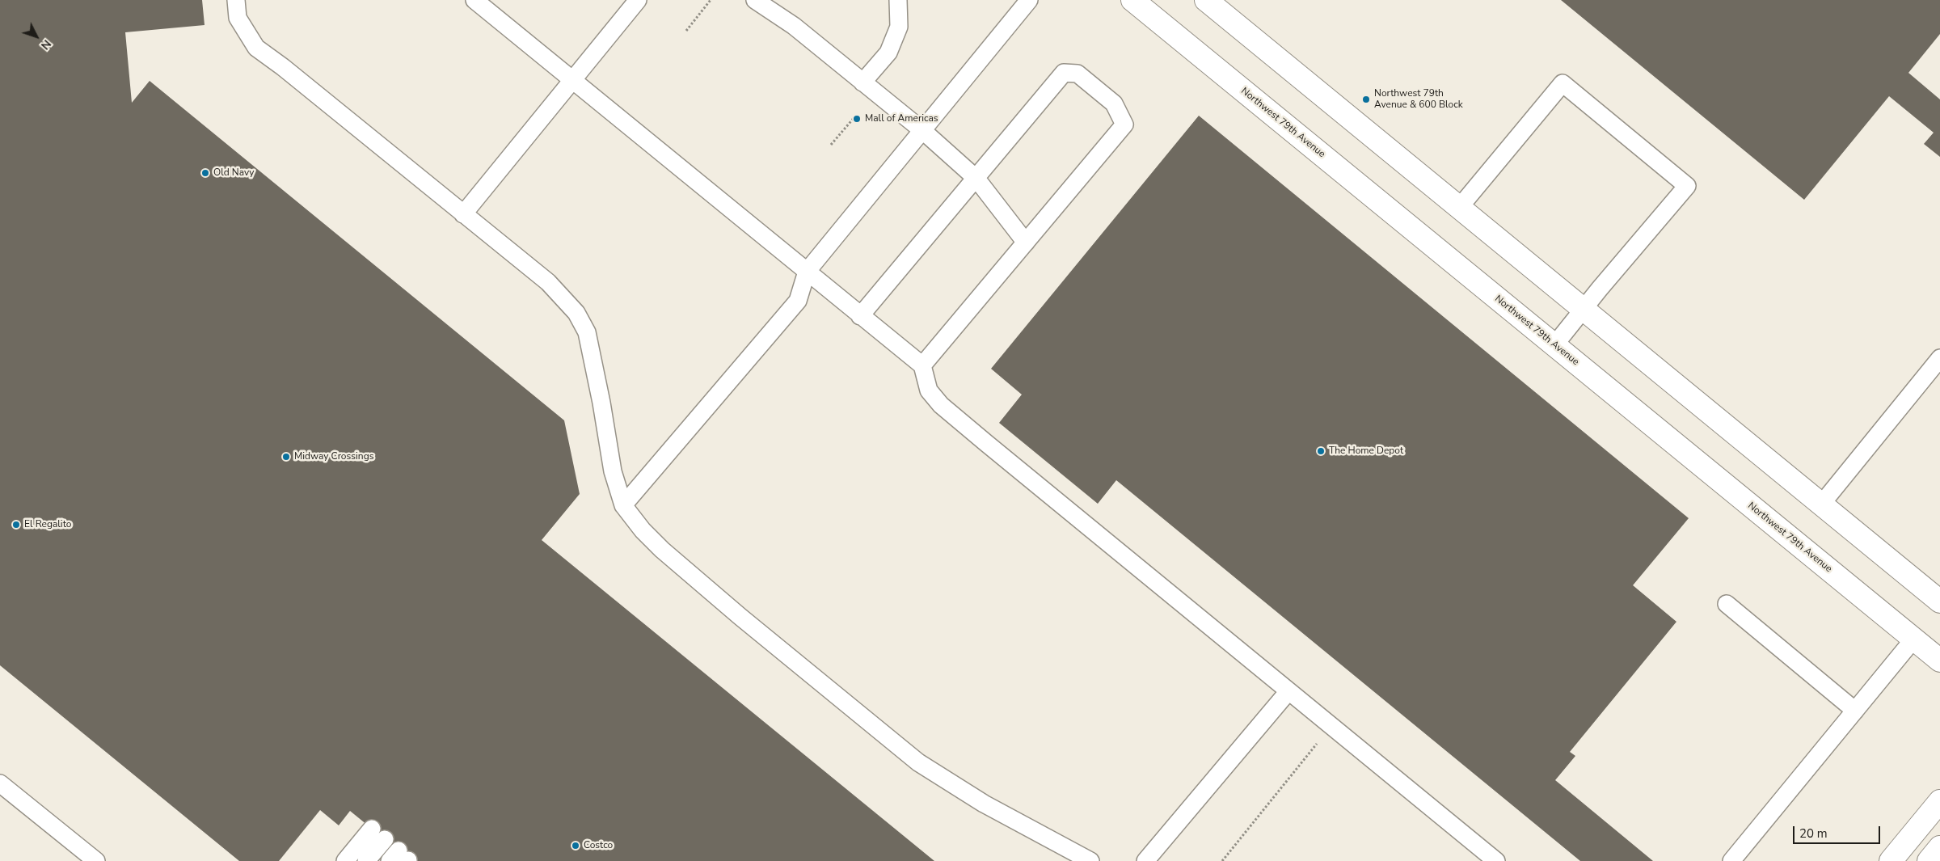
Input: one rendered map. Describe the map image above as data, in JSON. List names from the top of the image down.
{
  "streets": {
    "street": ["Northwest 79th Avenue"]
  },
  "places": [
    "Northwest 79th Avenue & 600 Block",
    "Mall of Americas",
    "Old Navy",
    "The Home Depot",
    "Midway Crossings",
    "El Regalito",
    "Costco"
  ],
  "scale_bar": "20 m",
  "north": "bottom right"
}
